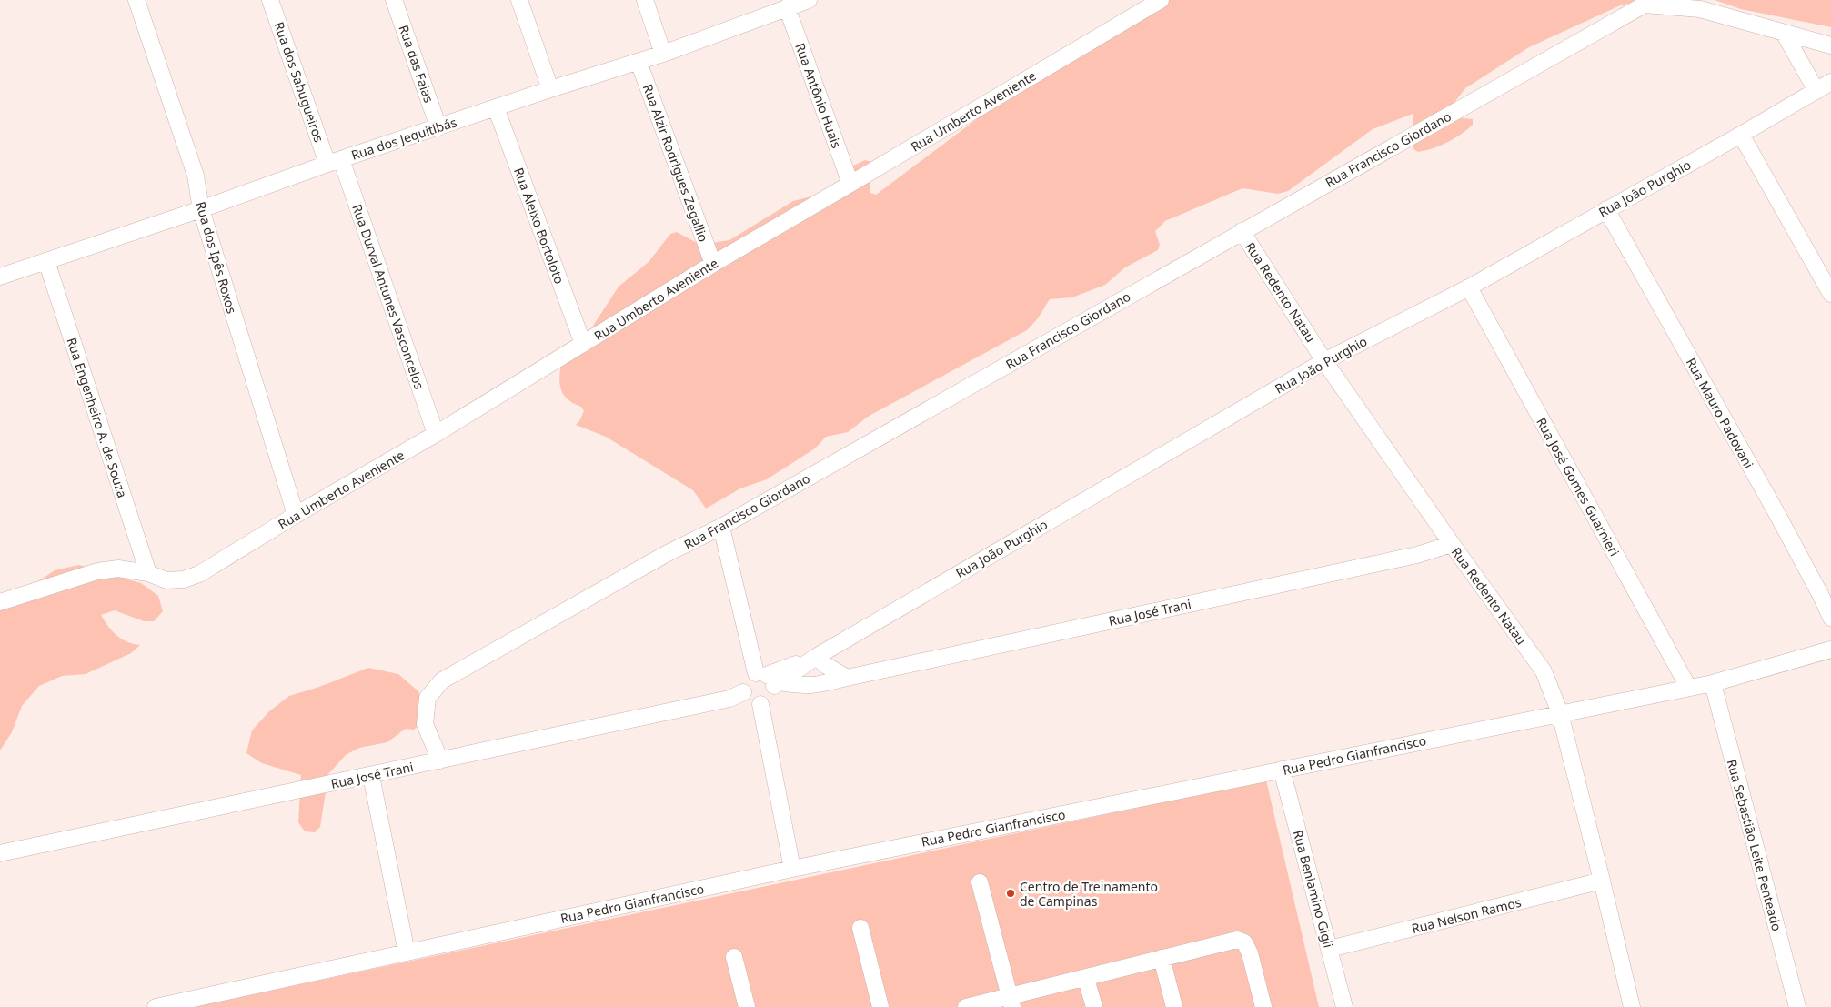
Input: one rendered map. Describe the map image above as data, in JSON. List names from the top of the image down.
{
  "streets": {
    "street": [
      "Rua das Faias",
      "Rua dos Sabugueiros",
      "Rua Antônio Huais",
      "Rua Umberto Aveniente",
      "Rua dos Jequitibás",
      "Rua Francisco Giordano",
      "Rua Alzir Rodrigues Zegallio",
      "Rua João Purghio",
      "Rua Aleixo Bortoloto",
      "Rua dos Ipês Roxos",
      "Rua Redento Natau",
      "Rua Durval Antunes Vasconcelos",
      "Rua Mauro Padovani",
      "Rua Engenheiro A. de Souza",
      "Rua José Gomes Guarnieri",
      "Rua José Trani",
      "Rua Pedro Gianfrancisco",
      "Rua Sebastião Leite Penteado",
      "Rua Beniamino Gigli",
      "Rua Nelson Ramos"
    ]
  },
  "crossings": [
    ["Rua das Faias", "Rua dos Jequitibás"],
    ["Rua dos Sabugueiros", "Rua dos Jequitibás"],
    ["Rua dos Sabugueiros", "Rua Durval Antunes Vasconcelos"],
    ["Rua Antônio Huais", "Rua Umberto Aveniente"],
    ["Rua Antônio Huais", "Rua dos Jequitibás"],
    ["Rua Umberto Aveniente", "Rua Alzir Rodrigues Zegallio"],
    ["Rua Umberto Aveniente", "Rua Aleixo Bortoloto"],
    ["Rua Umberto Aveniente", "Rua dos Ipês Roxos"],
    ["Rua Umberto Aveniente", "Rua Durval Antunes Vasconcelos"],
    ["Rua Umberto Aveniente", "Rua Engenheiro A. de Souza"],
    ["Rua dos Jequitibás", "Rua Alzir Rodrigues Zegallio"],
    ["Rua dos Jequitibás", "Rua Aleixo Bortoloto"],
    ["Rua dos Jequitibás", "Rua dos Ipês Roxos"],
    ["Rua dos Jequitibás", "Rua Durval Antunes Vasconcelos"],
    ["Rua dos Jequitibás", "Rua Engenheiro A. de Souza"],
    ["Rua Francisco Giordano", "Rua Redento Natau"],
    ["Rua Francisco Giordano", "Rua José Trani"],
    ["Rua João Purghio", "Rua Redento Natau"],
    ["Rua João Purghio", "Rua Mauro Padovani"],
    ["Rua João Purghio", "Rua José Gomes Guarnieri"],
    ["Rua João Purghio", "Rua José Trani"],
    ["Rua Redento Natau", "Rua José Trani"],
    ["Rua Redento Natau", "Rua Pedro Gianfrancisco"],
    ["Rua Redento Natau", "Rua Nelson Ramos"],
    ["Rua José Gomes Guarnieri", "Rua Pedro Gianfrancisco"],
    ["Rua Pedro Gianfrancisco", "Rua Sebastião Leite Penteado"],
    ["Rua Pedro Gianfrancisco", "Rua Beniamino Gigli"],
    ["Rua Beniamino Gigli", "Rua Nelson Ramos"]
  ],
  "places": ["Centro de Treinamento de Campinas"]
}
